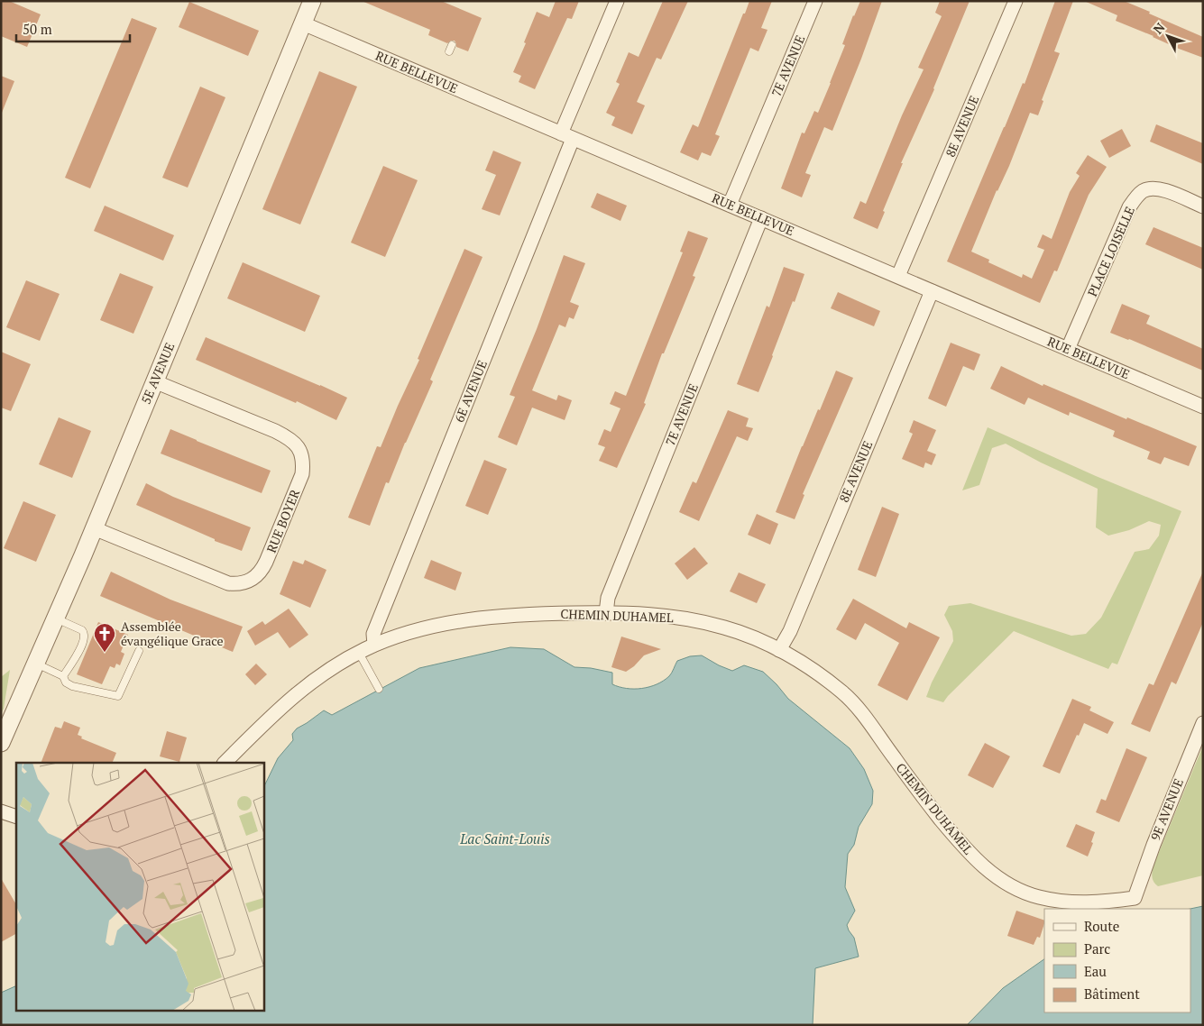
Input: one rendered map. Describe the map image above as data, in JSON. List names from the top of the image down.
{
  "streets": {
    "street": [
      "7E AVENUE",
      "RUE BELLEVUE",
      "8E AVENUE",
      "PLACE LOISELLE",
      "5E AVENUE",
      "6E AVENUE",
      "RUE BOYER",
      "CHEMIN DUHAMEL",
      "9E AVENUE"
    ]
  },
  "crossings": [
    ["7E AVENUE", "RUE BELLEVUE"],
    ["7E AVENUE", "CHEMIN DUHAMEL"],
    ["RUE BELLEVUE", "8E AVENUE"],
    ["RUE BELLEVUE", "PLACE LOISELLE"],
    ["RUE BELLEVUE", "5E AVENUE"],
    ["RUE BELLEVUE", "6E AVENUE"],
    ["8E AVENUE", "CHEMIN DUHAMEL"],
    ["5E AVENUE", "RUE BOYER"],
    ["6E AVENUE", "CHEMIN DUHAMEL"],
    ["CHEMIN DUHAMEL", "9E AVENUE"]
  ],
  "water": ["Lac Saint-Louis"],
  "places": {
    "church": ["Assemblée évangélique Grace"]
  },
  "legend": [
    "Route",
    "Parc",
    "Eau",
    "Bâtiment"
  ],
  "scale_bar": "50 m",
  "north": "top left"
}
